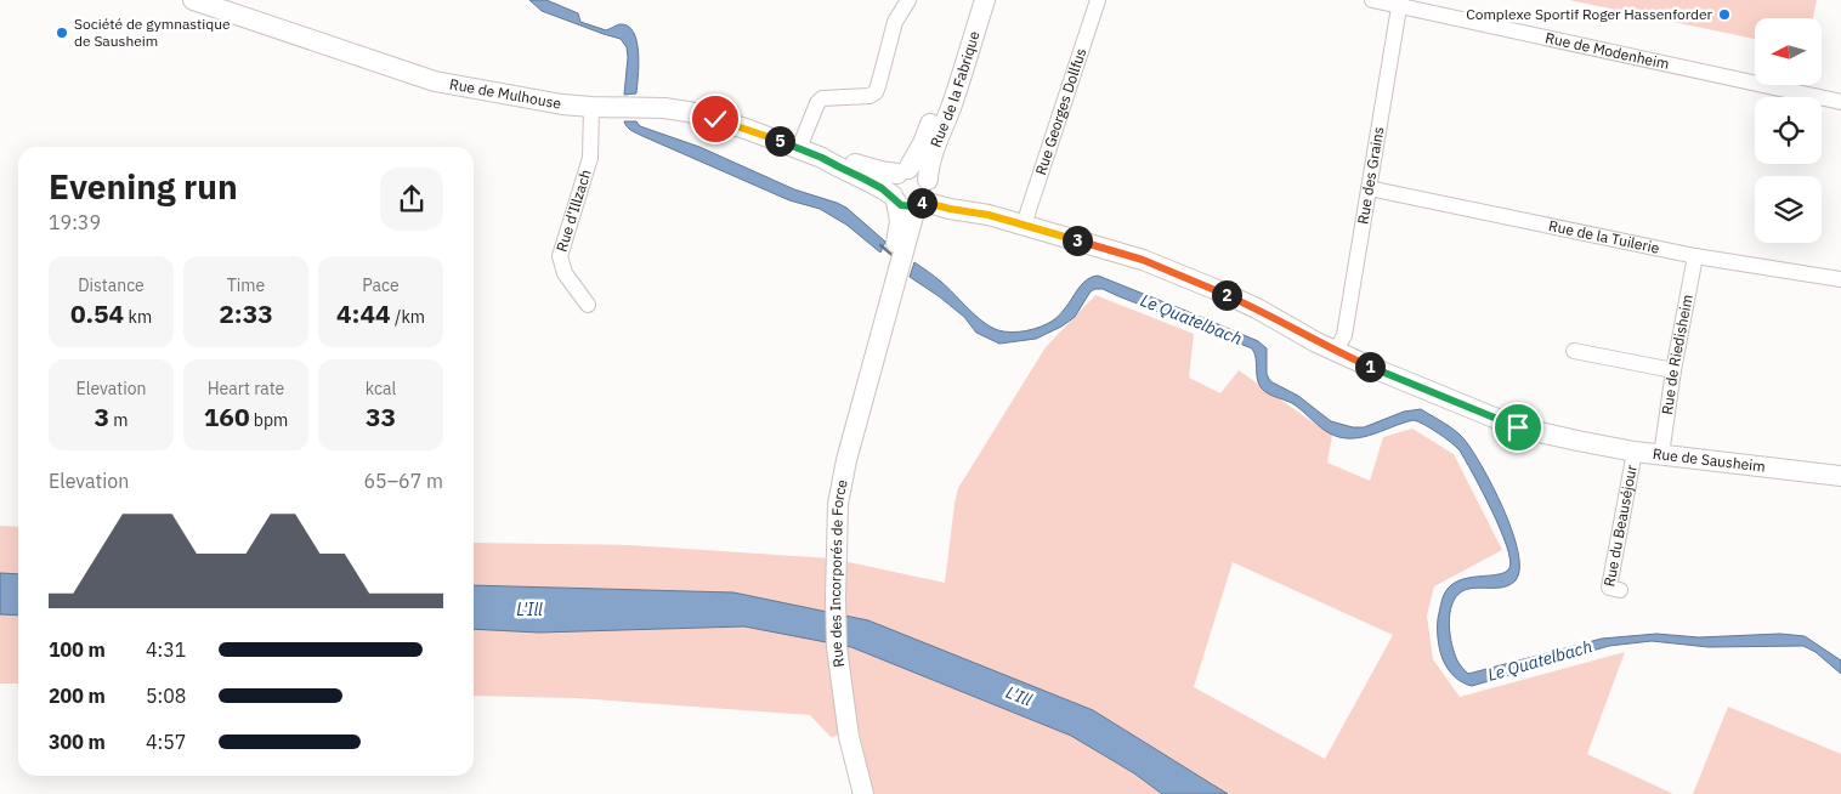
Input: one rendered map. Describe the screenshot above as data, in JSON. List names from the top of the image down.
{
  "streets": {
    "main road": [
      "Rue de la Fabrique",
      "Rue de Mulhouse",
      "Rue de Sausheim",
      "Rue des Incorporés de Force"
    ],
    "street": [
      "Rue de Modenheim",
      "Rue Georges Dollfus",
      "Rue des Grains",
      "Rue d'Illzach",
      "Rue de la Tuilerie",
      "Rue de Riedisheim",
      "Rue du Beauséjour"
    ]
  },
  "crossings": [
    ["Rue de Modenheim", "Rue des Grains"],
    ["Rue de la Fabrique", "Rue de Mulhouse"],
    ["Rue de la Fabrique", "Rue des Incorporés de Force"],
    ["Rue de Mulhouse", "Rue d'Illzach"],
    ["Rue de Mulhouse", "Rue des Incorporés de Force"],
    ["Rue des Grains", "Rue de la Tuilerie"],
    ["Rue des Grains", "Rue de Sausheim"],
    ["Rue de la Tuilerie", "Rue de Riedisheim"],
    ["Rue de Riedisheim", "Rue de Sausheim"],
    ["Rue de Sausheim", "Rue du Beauséjour"]
  ],
  "water": ["Le Quatelbach", "L'Ill"],
  "places": ["Complexe Sportif Roger Hassenforder", "Société de gymnastique de Sausheim"],
  "north": "left",
  "page": {
    "pins": [
      "5",
      "4",
      "3",
      "2",
      "1"
    ],
    "heading": ["Evening run", "19:39"],
    "stats": [
      ["Distance", "0.54 km"],
      ["Time", "2:33"],
      ["Pace", "4:44 /km"],
      ["Elevation", "3 m"],
      ["Heart rate", "160 bpm"],
      ["kcal", "33"]
    ],
    "chart": ["Elevation", "65–67 m"],
    "list": [
      {
        "name": "100 m",
        "note": "4:31"
      },
      {
        "name": "200 m",
        "note": "5:08"
      },
      {
        "name": "300 m",
        "note": "4:57"
      }
    ]
  }
}
